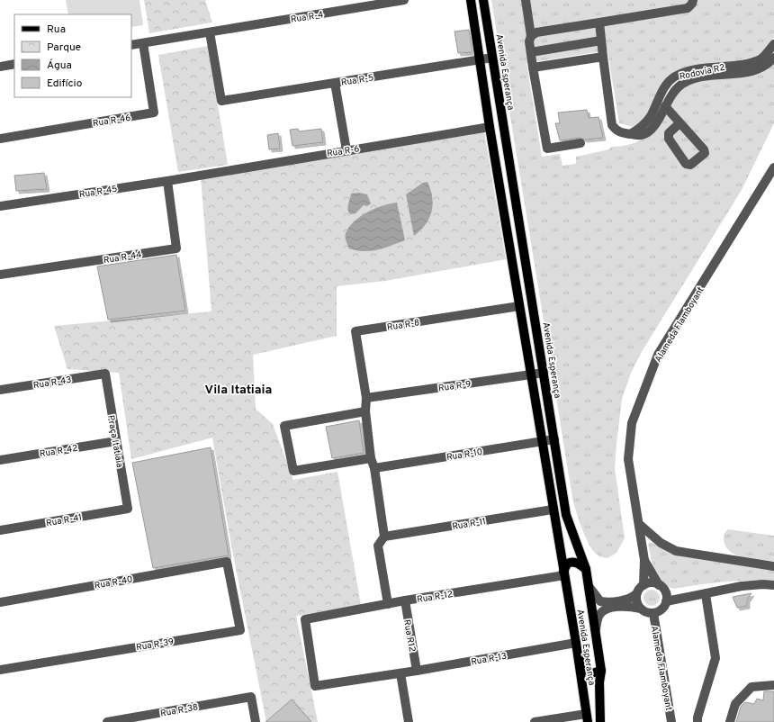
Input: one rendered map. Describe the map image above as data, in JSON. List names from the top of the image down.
{
  "streets": {
    "main road": ["Avenida Esperança"],
    "street": [
      "Rua R-4",
      "Rodovia R2",
      "Rua R-5",
      "Rua R-46",
      "Rua R-6",
      "Rua R-45",
      "Rua R-44",
      "Rua R-8",
      "Alameda Flamboyant",
      "Rua R-43",
      "Rua R-9",
      "Praça Itatiaia",
      "Rua R-42",
      "Rua R-10",
      "Rua R-41",
      "Rua R-11",
      "Rua R-40",
      "Rua R-12",
      "Rua R12",
      "Rua R-39",
      "Rua R-13",
      "Rua R-38"
    ]
  },
  "crossings": [
    ["Rua R-4", "Rua R-5"],
    ["Rua R-4", "Rua R-46"],
    ["Avenida Esperança", "Rua R-5"],
    ["Avenida Esperança", "Rua R-6"],
    ["Avenida Esperança", "Rua R-8"],
    ["Avenida Esperança", "Rua R-9"],
    ["Avenida Esperança", "Rua R-10"],
    ["Avenida Esperança", "Rua R-11"],
    ["Avenida Esperança", "Rua R-12"],
    ["Avenida Esperança", "Rua R-13"],
    ["Rua R-6", "Rua R-45"],
    ["Rua R-45", "Rua R-44"],
    ["Rua R-8", "Rua R-9"],
    ["Rua R-43", "Praça Itatiaia"],
    ["Praça Itatiaia", "Rua R-42"],
    ["Praça Itatiaia", "Rua R-41"],
    ["Rua R-40", "Rua R-39"],
    ["Rua R-12", "Rua R12"],
    ["Rua R-12", "Rua R-13"],
    ["Rua R12", "Rua R-13"]
  ],
  "districts": ["Vila Itatiaia"],
  "legend": [
    "Rua",
    "Parque",
    "Água",
    "Edifício"
  ]
}
